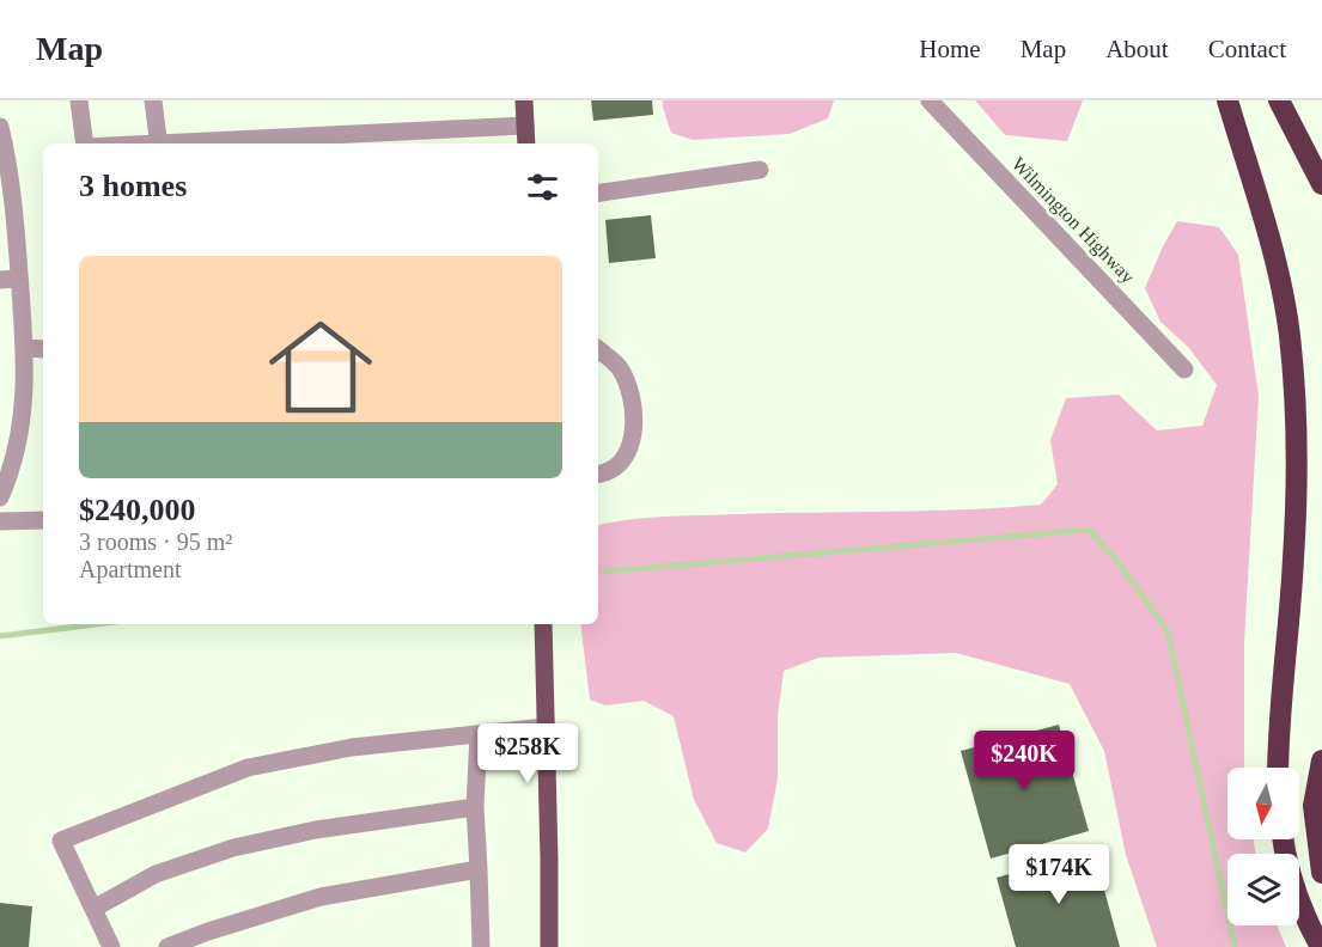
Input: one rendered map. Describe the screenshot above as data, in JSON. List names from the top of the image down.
{
  "streets": {
    "street": ["Wilmington Highway"]
  },
  "north": "bottom",
  "page": {
    "header": "Map",
    "nav": [
      "Home",
      "Map",
      "About",
      "Contact"
    ],
    "heading": "3 homes",
    "list": [
      {
        "name": "$240,000",
        "note": "3 rooms · 95 m² · Apartment"
      }
    ],
    "price": ["$258K", "$240K", "$174K"]
  }
}
